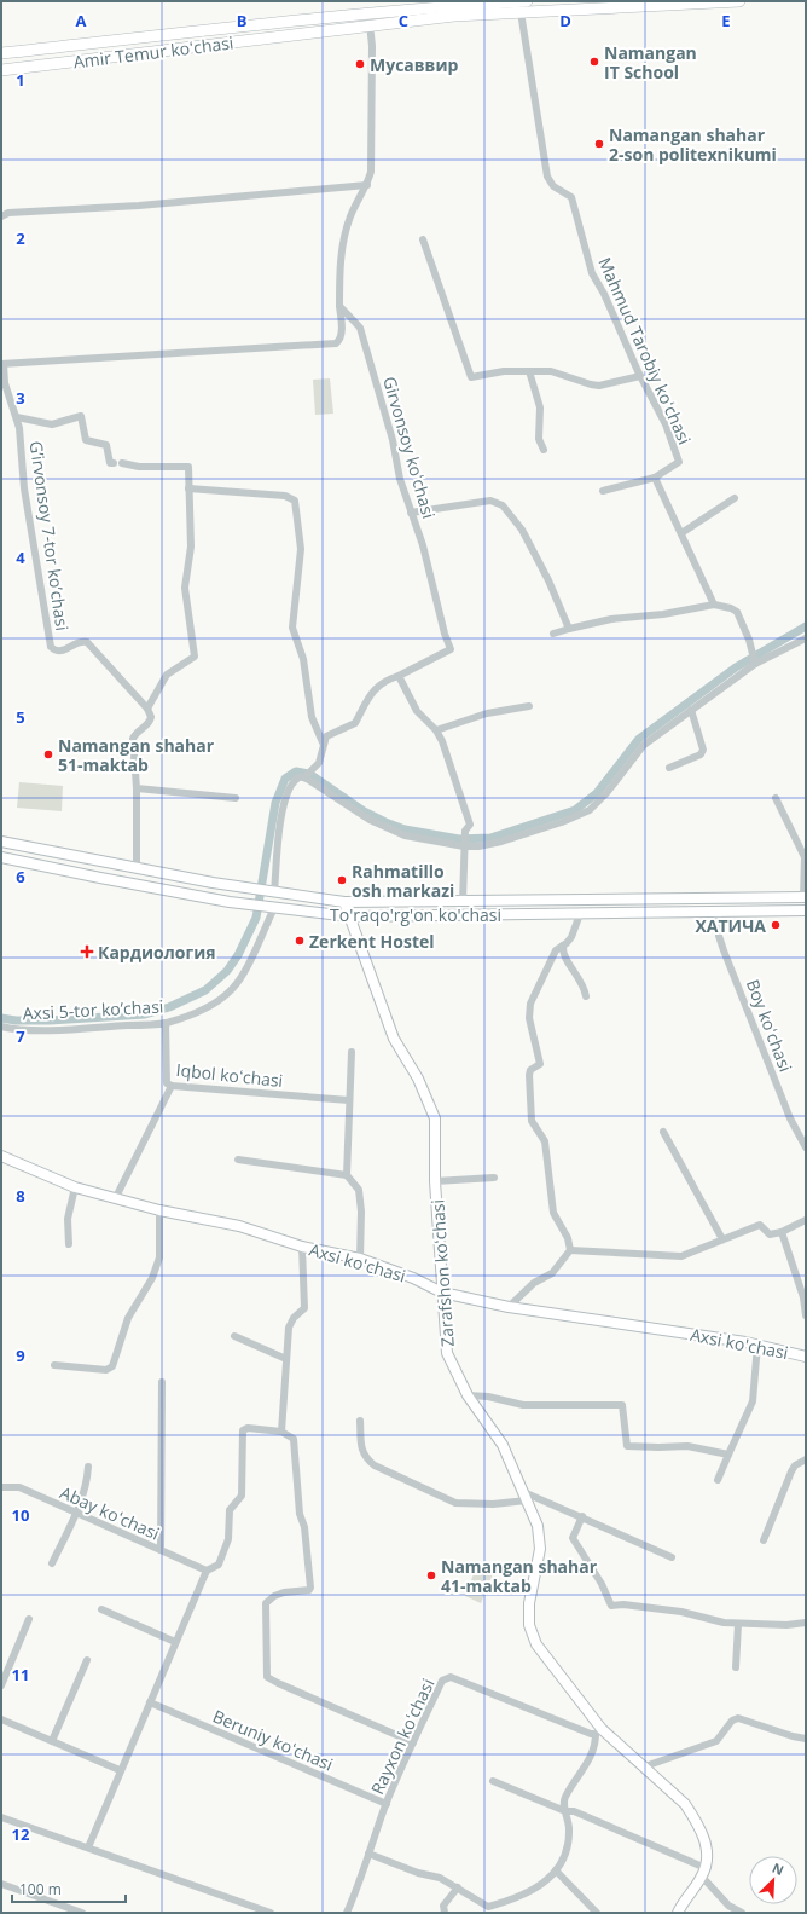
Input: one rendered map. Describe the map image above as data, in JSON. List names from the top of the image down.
{
  "streets": {
    "main road": ["Amir Temur koʻchasi"],
    "street": [
      "Mahmud Tarobiy koʻchasi",
      "Girvonsoy koʻchasi",
      "Gʼirvonsoy 7-tor koʼchasi",
      "To'raqo'rg'on ko'chasi",
      "Аxsi 5-tor koʼchasi",
      "Boy koʻchasi",
      "Iqbol koʻchasi",
      "Axsi ko'chasi",
      "Zarafshon koʻchasi",
      "Abay koʻchasi",
      "Rayxon koʻchasi",
      "Beruniy koʻchasi"
    ]
  },
  "crossings": [
    ["Amir Temur koʻchasi", "Mahmud Tarobiy koʻchasi"],
    ["To'raqo'rg'on ko'chasi", "Аxsi 5-tor koʼchasi"],
    ["To'raqo'rg'on ko'chasi", "Boy koʻchasi"],
    ["To'raqo'rg'on ko'chasi", "Zarafshon koʻchasi"],
    ["Аxsi 5-tor koʼchasi", "Iqbol koʻchasi"],
    ["Axsi ko'chasi", "Zarafshon koʻchasi"],
    ["Zarafshon koʻchasi", "Rayxon koʻchasi"],
    ["Rayxon koʻchasi", "Beruniy koʻchasi"]
  ],
  "places": {
    "other": [
      "Namangan IT School",
      "Мусаввир",
      "Namangan shahar 2-son politexnikumi",
      "Namangan shahar 51-maktab",
      "Rahmatillo osh markazi",
      "ХАТИЧА",
      "Zerkent Hostel",
      "Namangan shahar 41-maktab"
    ],
    "health": ["Кардиология"]
  },
  "scale_bar": "100 m",
  "north": "top right",
  "grid": {
    "columns": [
      "A",
      "B",
      "C",
      "D",
      "E"
    ],
    "rows": [
      "1",
      "2",
      "3",
      "4",
      "5",
      "6",
      "7",
      "8",
      "9",
      "10",
      "11",
      "12"
    ]
  }
}
